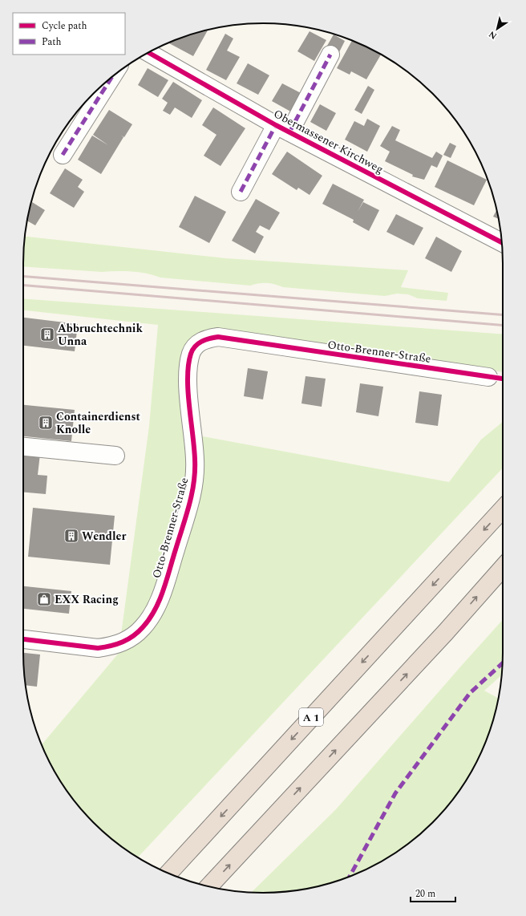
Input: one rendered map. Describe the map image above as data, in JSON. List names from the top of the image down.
{
  "streets": {
    "highway": ["A 1"],
    "street": ["Obermassener Kirchweg", "Otto-Brenner-Straße"]
  },
  "places": {
    "building": ["Abbruchtechnik Unna", "Containerdienst Knolle", "Wendler"],
    "shop": ["EXX Racing"]
  },
  "legend": ["Cycle path", "Path"],
  "scale_bar": "20 m",
  "north": "bottom left"
}
